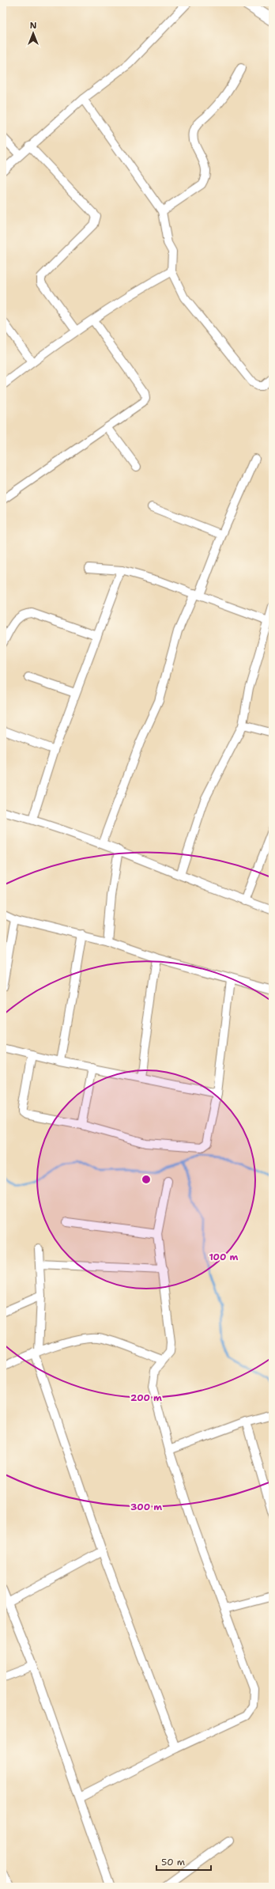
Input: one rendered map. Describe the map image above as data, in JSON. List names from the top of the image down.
{
  "scale_bar": "50 m",
  "north": "top",
  "rings": ["100 m", "200 m", "300 m"]
}
